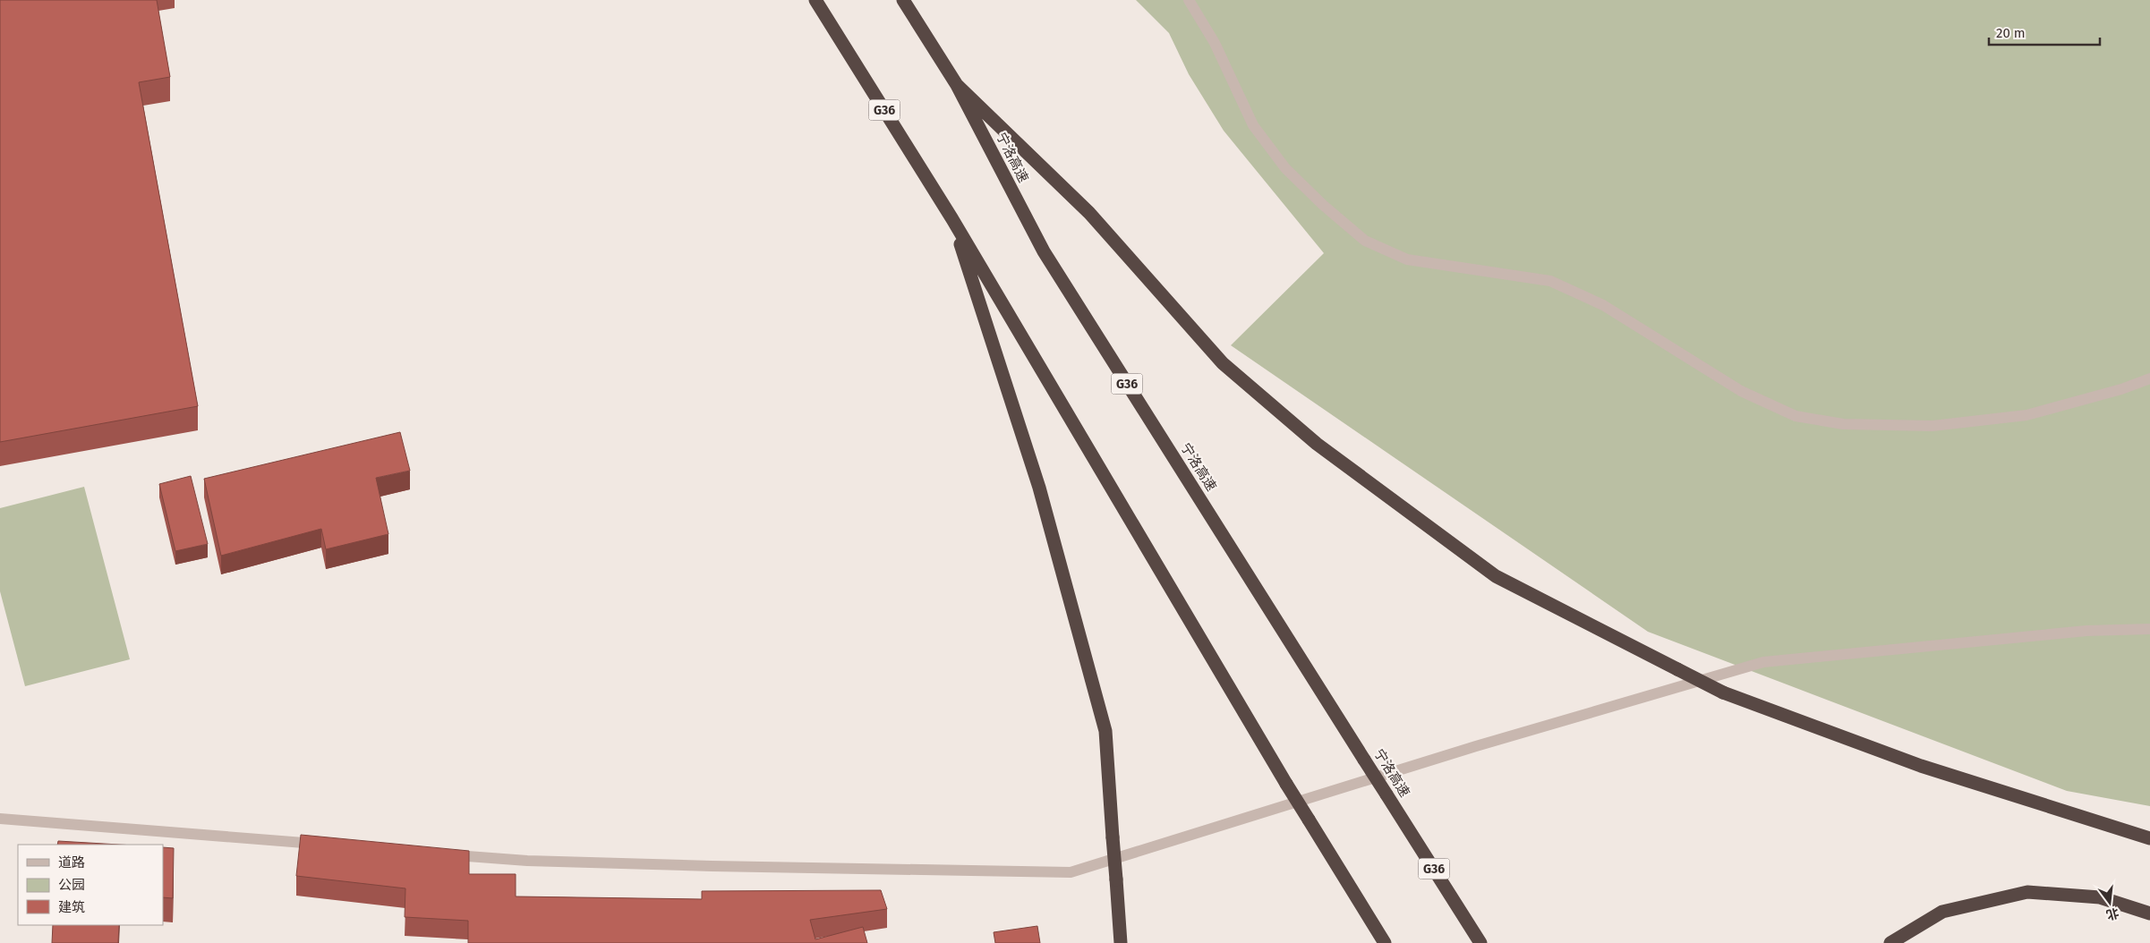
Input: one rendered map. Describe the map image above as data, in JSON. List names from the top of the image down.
{
  "streets": {
    "highway": ["G36", "宁洛高速"]
  },
  "legend": ["道路", "公园", "建筑"],
  "scale_bar": "20 m",
  "north": "bottom"
}
